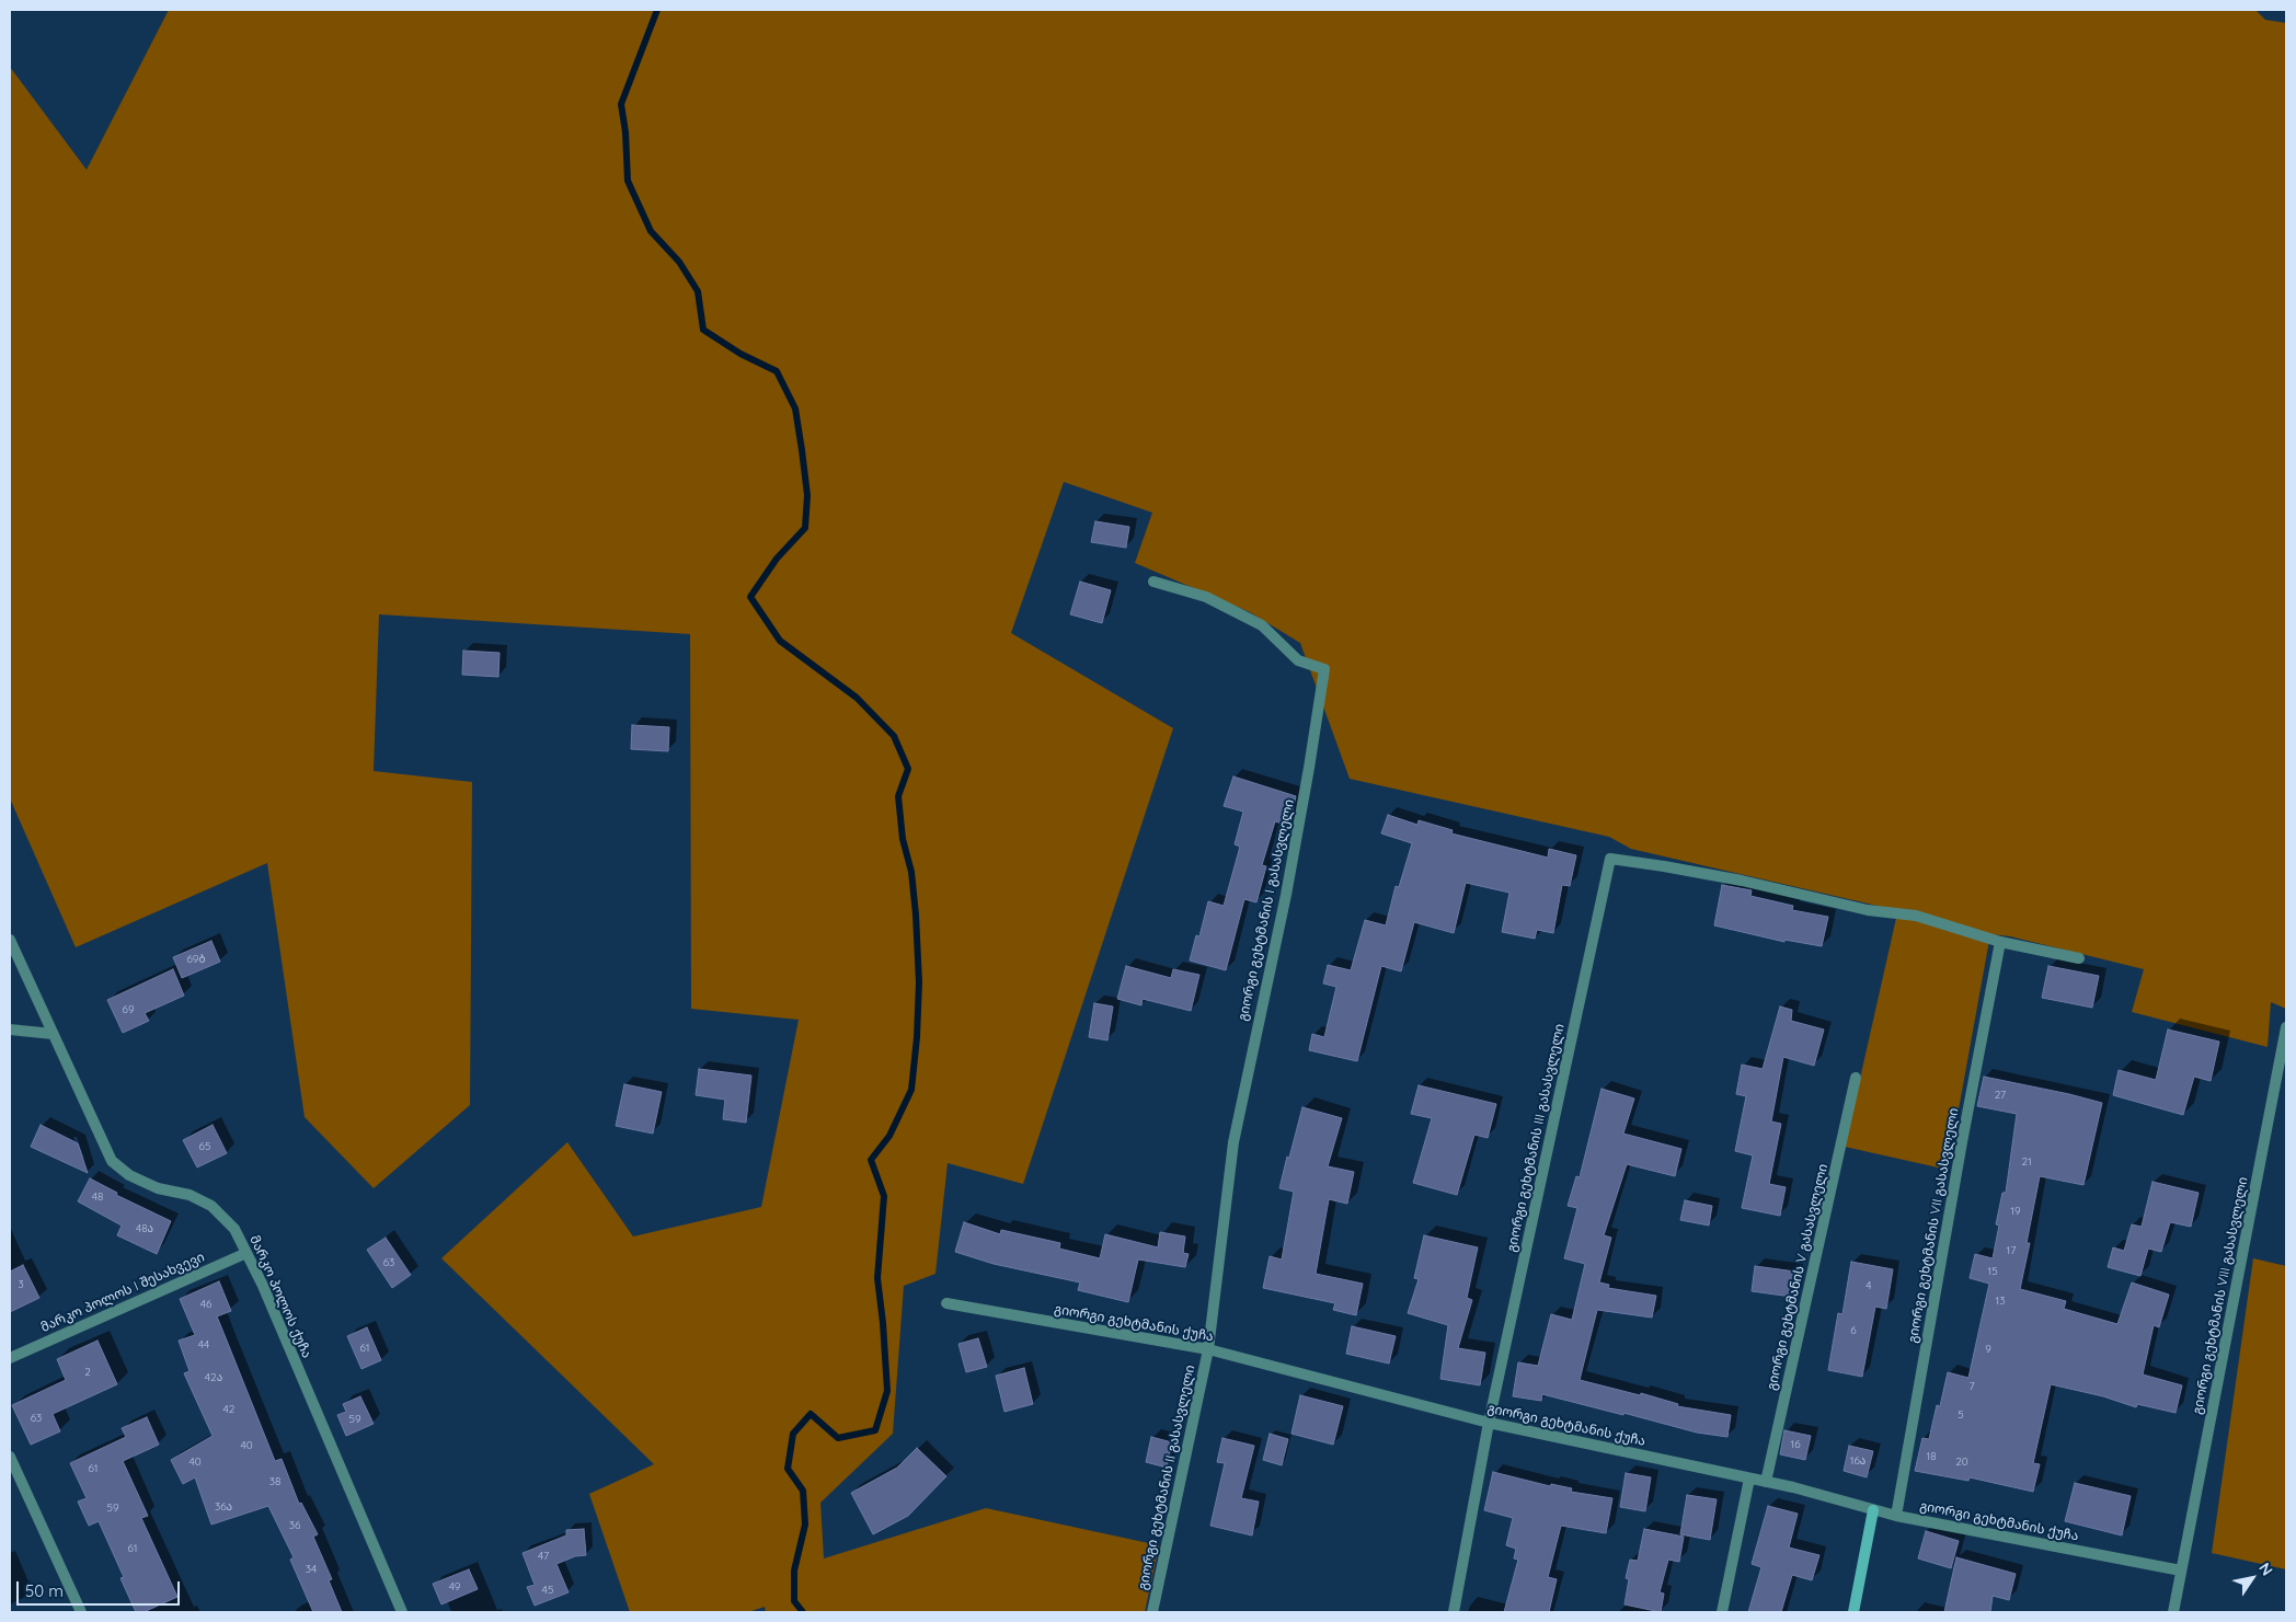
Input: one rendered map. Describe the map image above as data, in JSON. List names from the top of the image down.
{
  "streets": {
    "street": [
      "გიორგი გეხტმანის I გასასვლელი",
      "გიორგი გეხტმანის III გასასვლელი",
      "გიორგი გეხტმანის VII გასასვლელი",
      "გიორგი გეხტმანის V გასასვლელი",
      "მარკო პოლოს I შესახვევი",
      "გიორგი გეხტმანის VIII გასასვლელი",
      "მარკო პოლოს ქუჩა",
      "გიორგი გეხტმანის ქუჩა",
      "გიორგი გეხტმანის II გასასვლელი"
    ]
  },
  "crossings": [
    ["გიორგი გეხტმანის I გასასვლელი", "გიორგი გეხტმანის ქუჩა"],
    ["გიორგი გეხტმანის I გასასვლელი", "გიორგი გეხტმანის II გასასვლელი"],
    ["გიორგი გეხტმანის III გასასვლელი", "გიორგი გეხტმანის VII გასასვლელი"],
    ["გიორგი გეხტმანის III გასასვლელი", "გიორგი გეხტმანის ქუჩა"],
    ["გიორგი გეხტმანის VII გასასვლელი", "გიორგი გეხტმანის ქუჩა"],
    ["გიორგი გეხტმანის V გასასვლელი", "გიორგი გეხტმანის ქუჩა"],
    ["მარკო პოლოს I შესახვევი", "მარკო პოლოს ქუჩა"],
    ["გიორგი გეხტმანის VIII გასასვლელი", "გიორგი გეხტმანის ქუჩა"],
    ["გიორგი გეხტმანის ქუჩა", "გიორგი გეხტმანის II გასასვლელი"]
  ],
  "house_numbers": [
    "69ბ",
    "69",
    "27",
    "65",
    "21",
    "48",
    "19",
    "48ა",
    "17",
    "63",
    "15",
    "3",
    "4",
    "13",
    "46",
    "6",
    "44",
    "61",
    "9",
    "2",
    "42ა",
    "7",
    "42",
    "5",
    "63",
    "59",
    "16",
    "40",
    "18",
    "16ა",
    "40",
    "20",
    "61",
    "38",
    "36ა",
    "59",
    "36",
    "61",
    "47",
    "34",
    "49",
    "45"
  ],
  "scale_bar": "50 m",
  "north": "top right"
}
